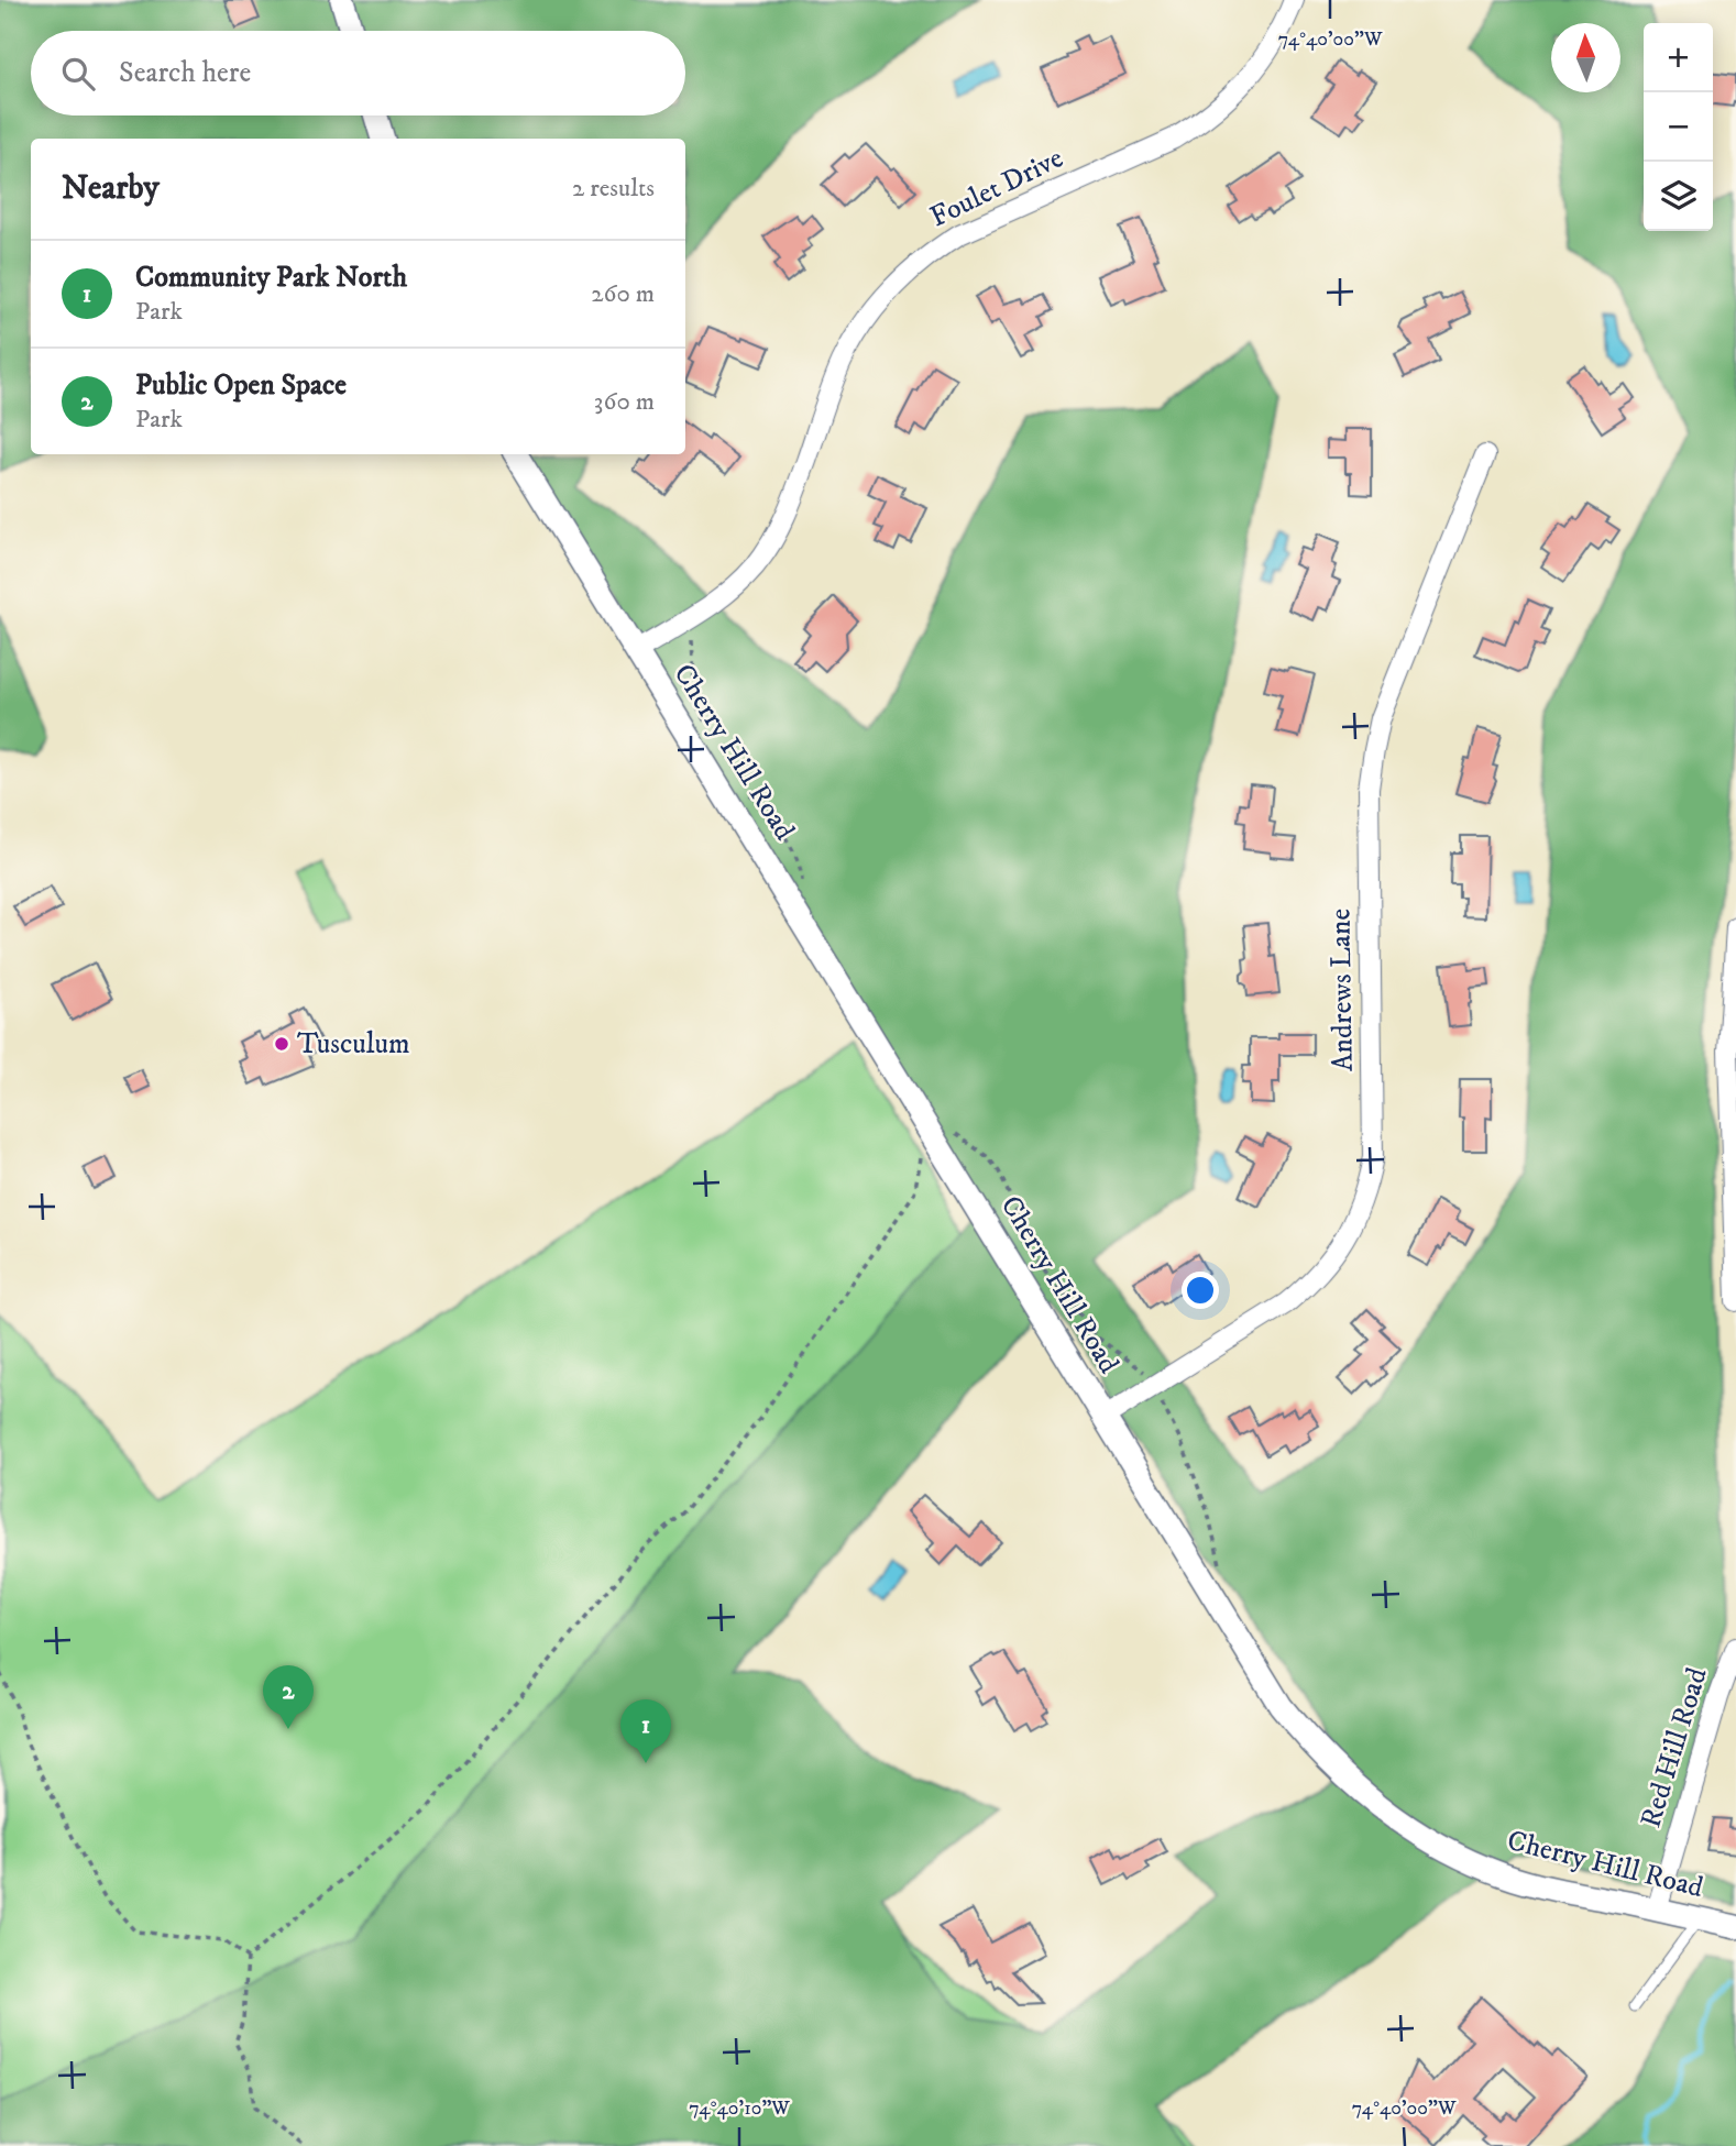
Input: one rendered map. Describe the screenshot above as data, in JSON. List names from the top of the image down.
{
  "streets": {
    "street": [
      "Foulet Drive",
      "Cherry Hill Road",
      "Andrews Lane",
      "Red Hill Road"
    ]
  },
  "crossings": [
    ["Foulet Drive", "Cherry Hill Road"],
    ["Cherry Hill Road", "Andrews Lane"],
    ["Cherry Hill Road", "Red Hill Road"]
  ],
  "places": ["Tusculum"],
  "north": "top",
  "page": {
    "map_buttons": ["+", "−"],
    "search": "Search here",
    "heading": ["Nearby", "2 results"],
    "list": [
      {
        "mark": "1",
        "name": "Community Park North",
        "note": "Park",
        "value": "260 m"
      },
      {
        "mark": "2",
        "name": "Public Open Space",
        "note": "Park",
        "value": "360 m"
      }
    ],
    "pins": ["2", "1"]
  },
  "coordinates": ["74°40'00\"W", "74°40'10\"W"]
}
